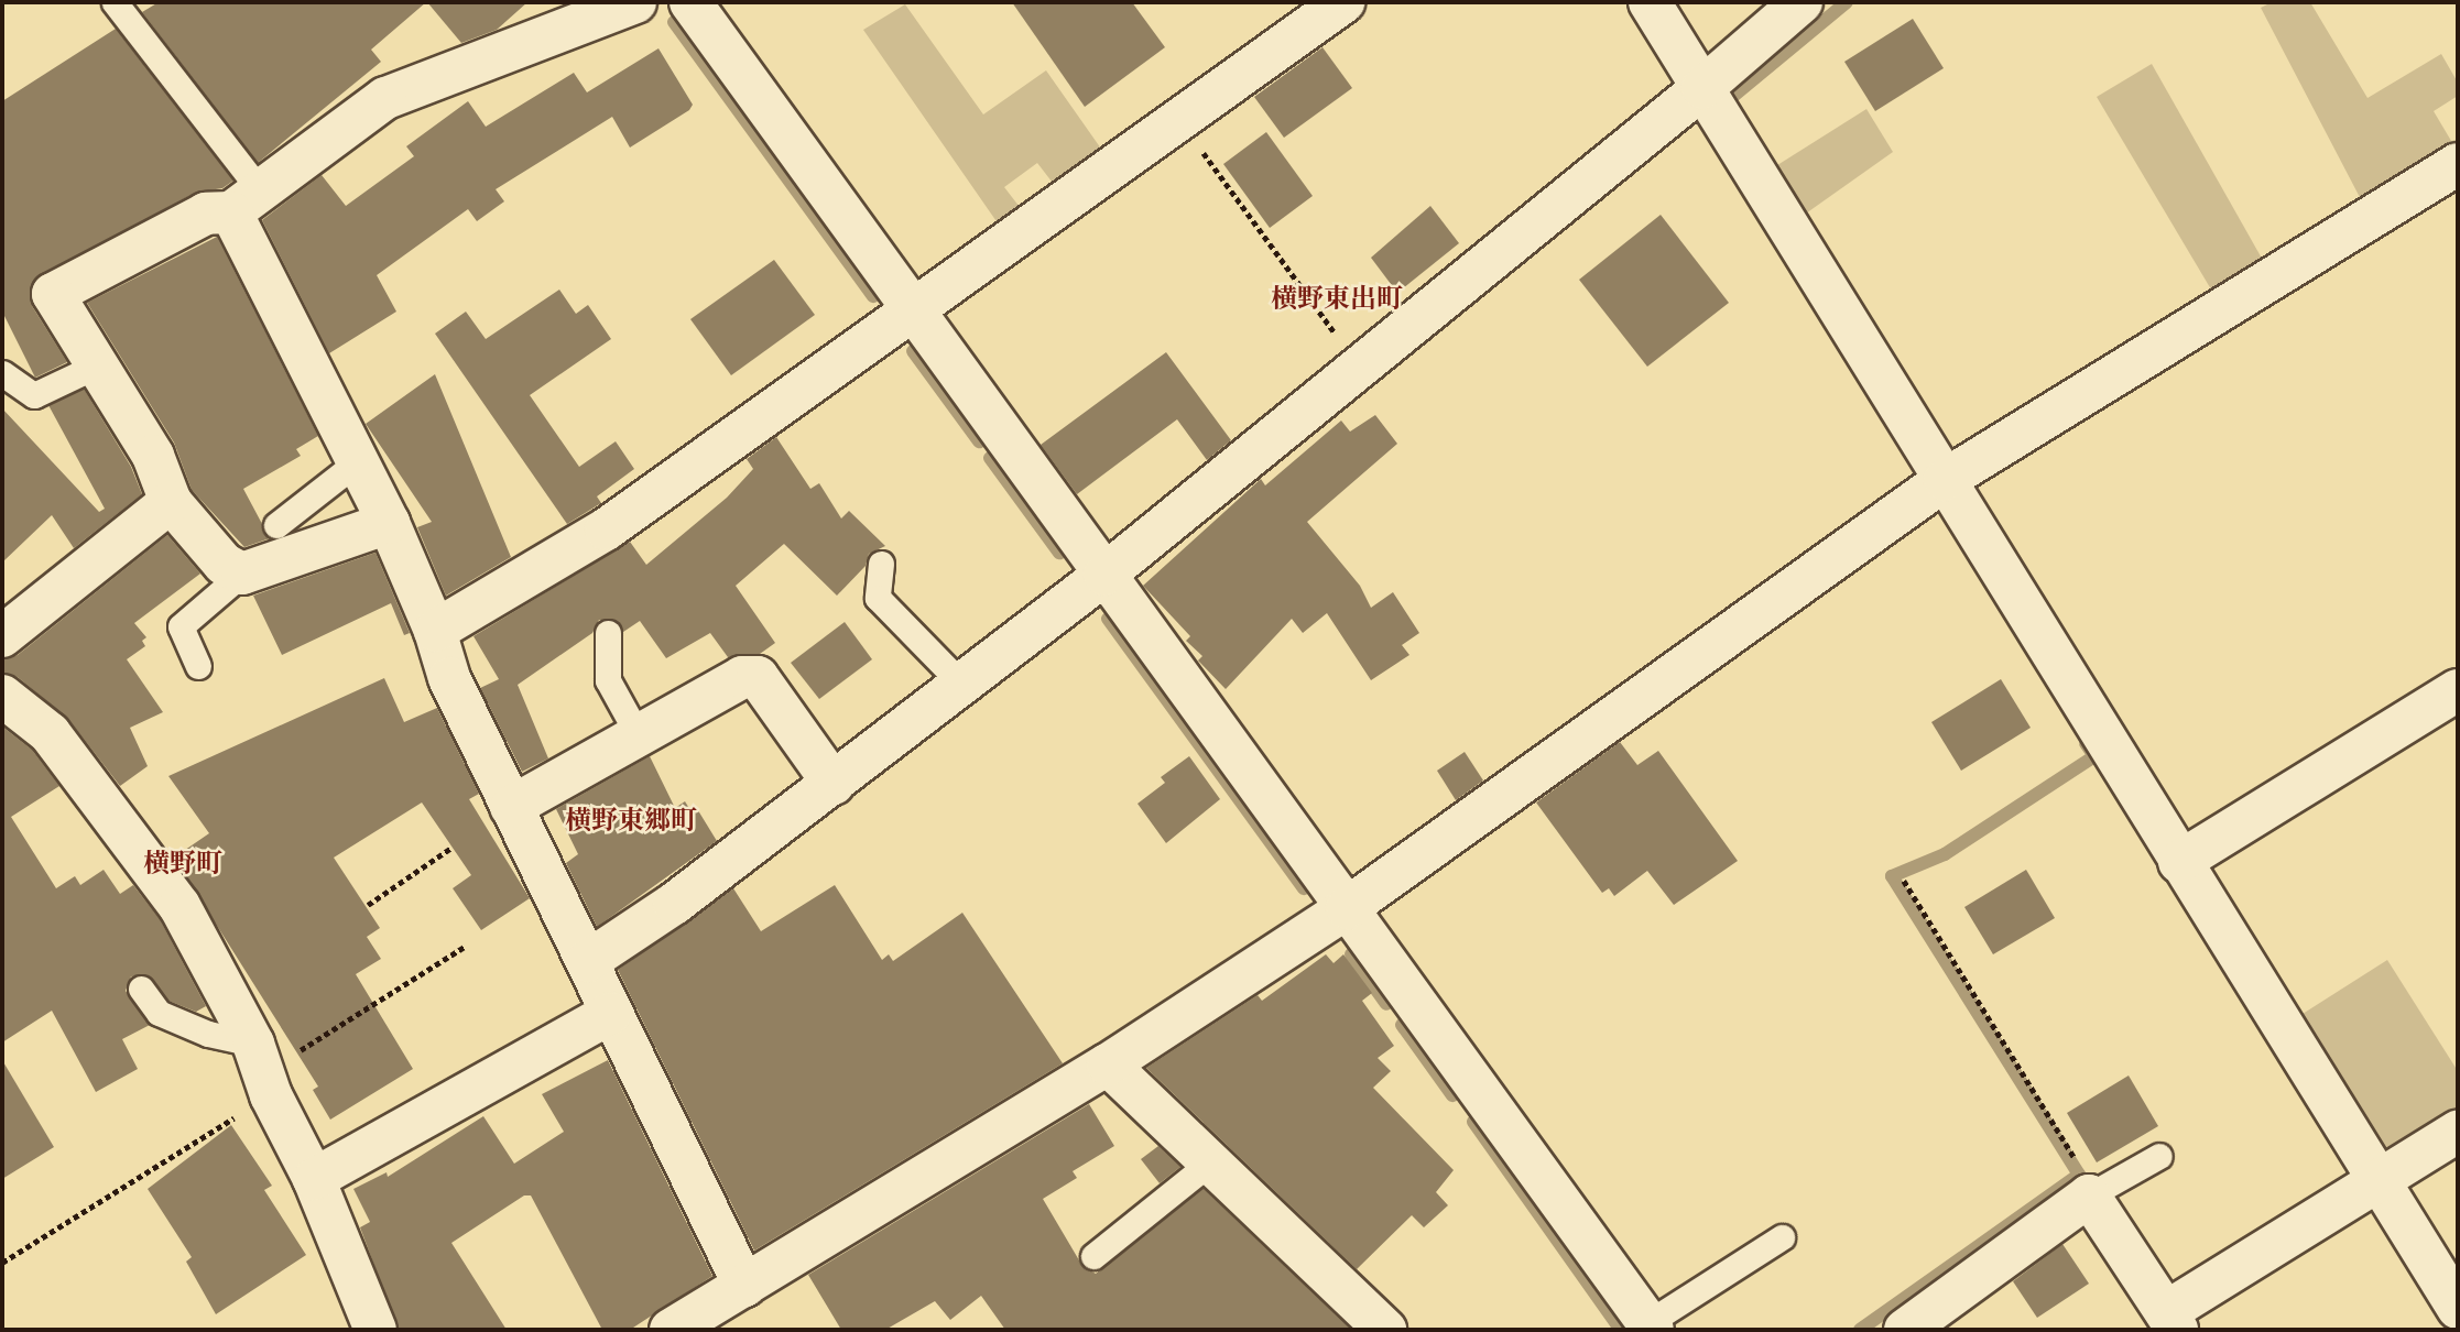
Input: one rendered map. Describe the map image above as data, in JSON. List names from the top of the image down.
{
  "districts": ["横野東出町", "横野東郷町", "横野町"]
}
